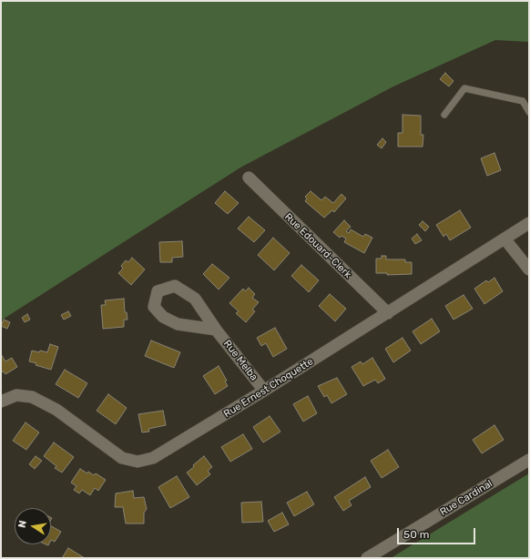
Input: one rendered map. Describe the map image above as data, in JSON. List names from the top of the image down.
{
  "streets": {
    "street": [
      "Rue Edouard-Clerk",
      "Rue Melba",
      "Rue Ernest Choquette",
      "Rue Cardinal"
    ]
  },
  "crossings": [
    ["Rue Edouard-Clerk", "Rue Ernest Choquette"],
    ["Rue Melba", "Rue Ernest Choquette"]
  ],
  "scale_bar": "50 m",
  "north": "left"
}
